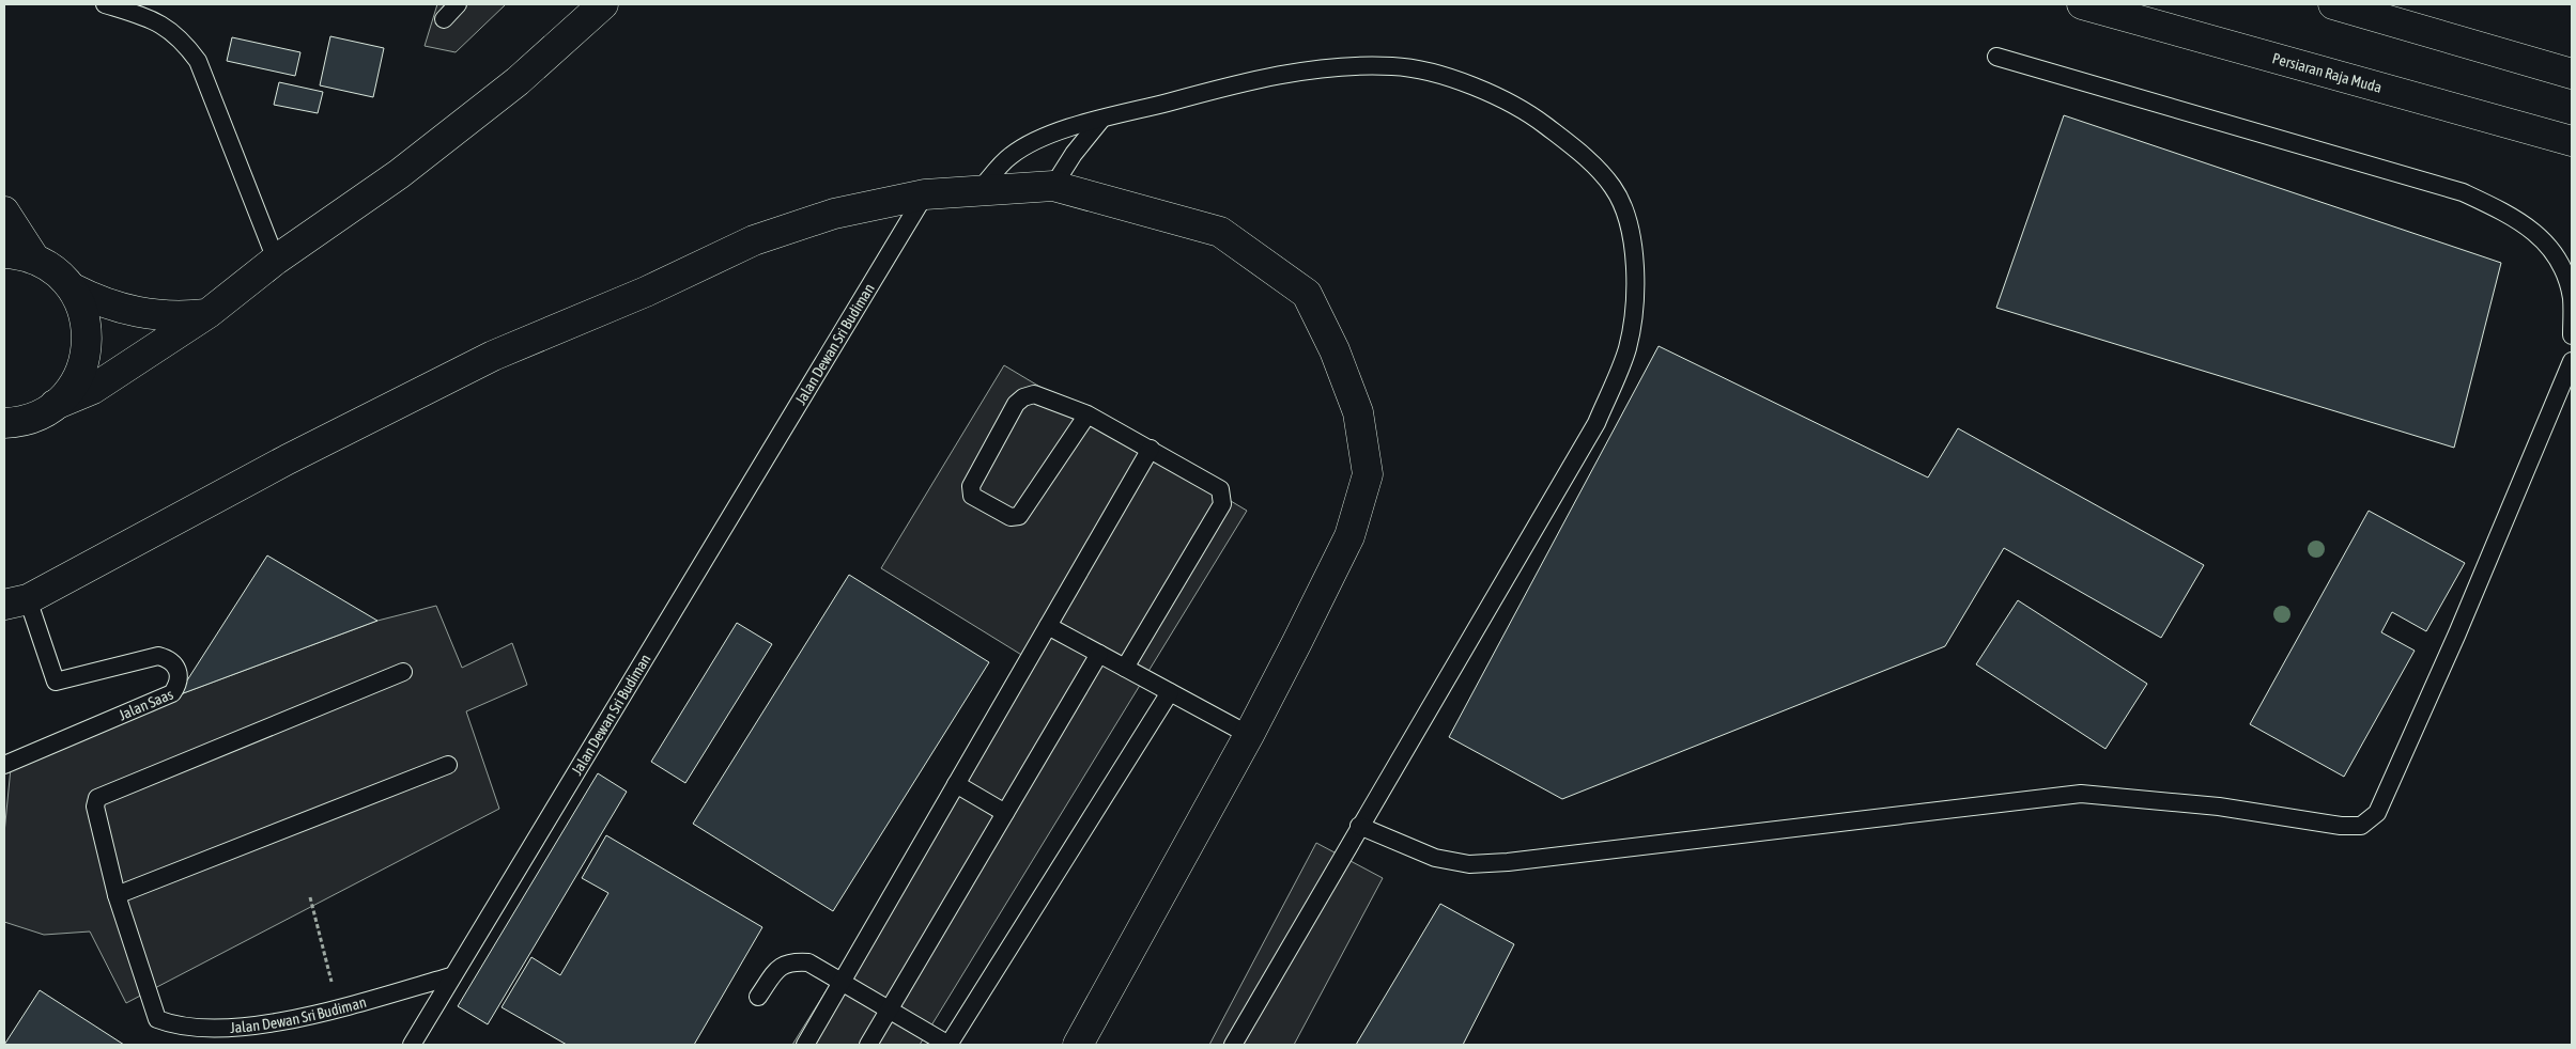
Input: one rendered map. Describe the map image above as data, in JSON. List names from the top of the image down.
{
  "streets": {
    "street": ["Persiaran Raja Muda"],
    "lane": ["Jalan Dewan Sri Budiman", "Jalan Saas"]
  }
}
